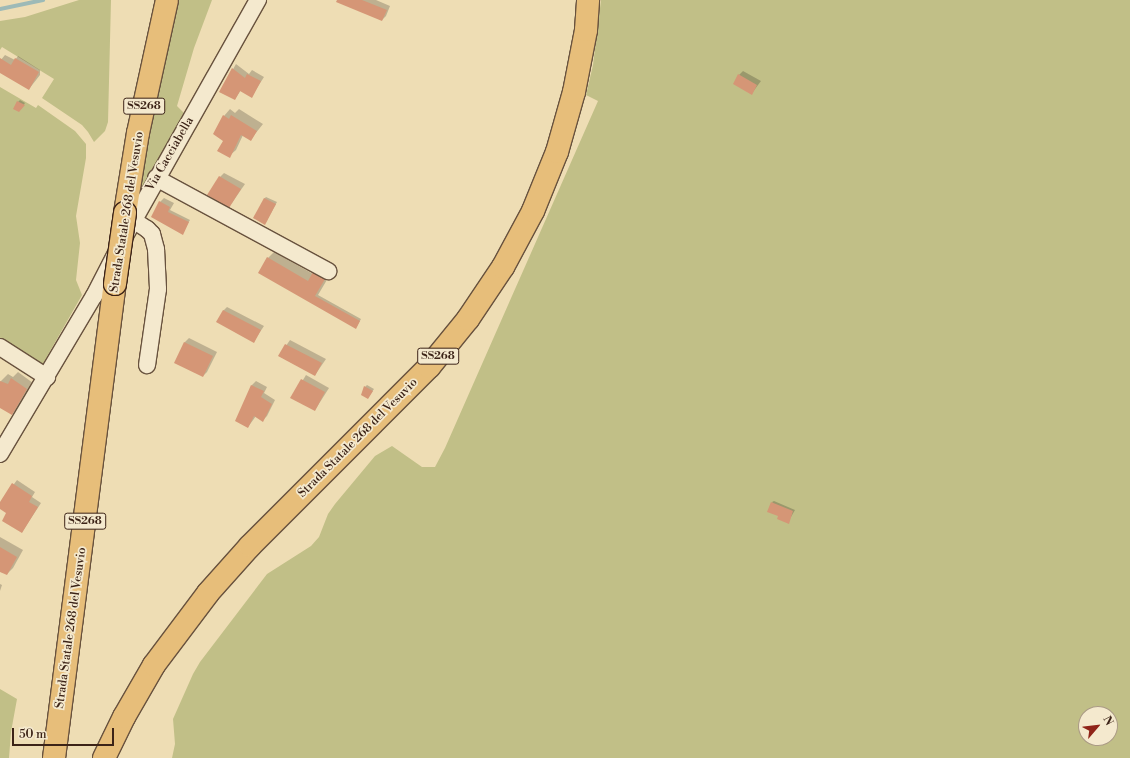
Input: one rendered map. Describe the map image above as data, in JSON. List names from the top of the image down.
{
  "streets": {
    "highway": ["SS268", "Strada Statale 268 del Vesuvio"],
    "street": ["Via Cacciabella"]
  },
  "crossings": [
    ["Via Cacciabella", "Strada Statale 268 del Vesuvio"]
  ],
  "scale_bar": "50 m",
  "north": "top right"
}
